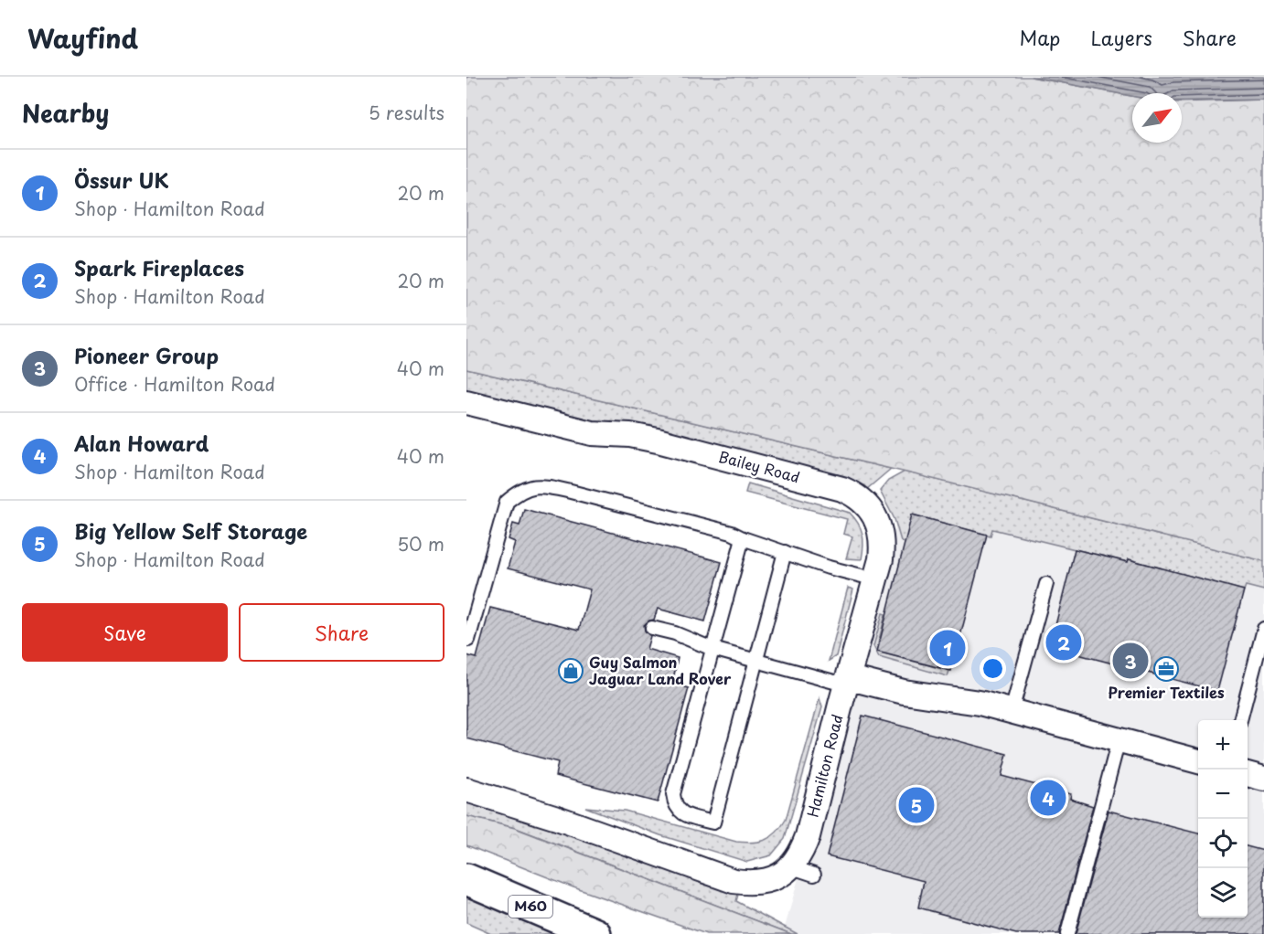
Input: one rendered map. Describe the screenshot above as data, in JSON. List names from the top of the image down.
{
  "streets": {
    "highway": ["M60"],
    "street": ["Bailey Road", "Hamilton Road"]
  },
  "crossings": [
    ["Bailey Road", "Hamilton Road"]
  ],
  "places": {
    "office": ["Premier Textiles"],
    "shop": ["Guy Salmon Jaguar Land Rover"]
  },
  "north": "top right",
  "page": {
    "header": "Wayfind",
    "nav": ["Map", "Layers", "Share"],
    "heading": ["Nearby", "5 results"],
    "list": [
      {
        "mark": "1",
        "name": "Össur UK",
        "note": "Shop · Hamilton Road",
        "value": "20 m"
      },
      {
        "mark": "2",
        "name": "Spark Fireplaces",
        "note": "Shop · Hamilton Road",
        "value": "20 m"
      },
      {
        "mark": "3",
        "name": "Pioneer Group",
        "note": "Office · Hamilton Road",
        "value": "40 m"
      },
      {
        "mark": "4",
        "name": "Alan Howard",
        "note": "Shop · Hamilton Road",
        "value": "40 m"
      },
      {
        "mark": "5",
        "name": "Big Yellow Self Storage",
        "note": "Shop · Hamilton Road",
        "value": "50 m"
      }
    ],
    "buttons": ["Save", "Share"],
    "pins": [
      "2",
      "1",
      "3",
      "4",
      "5"
    ],
    "map_buttons": ["+", "−"]
  }
}
